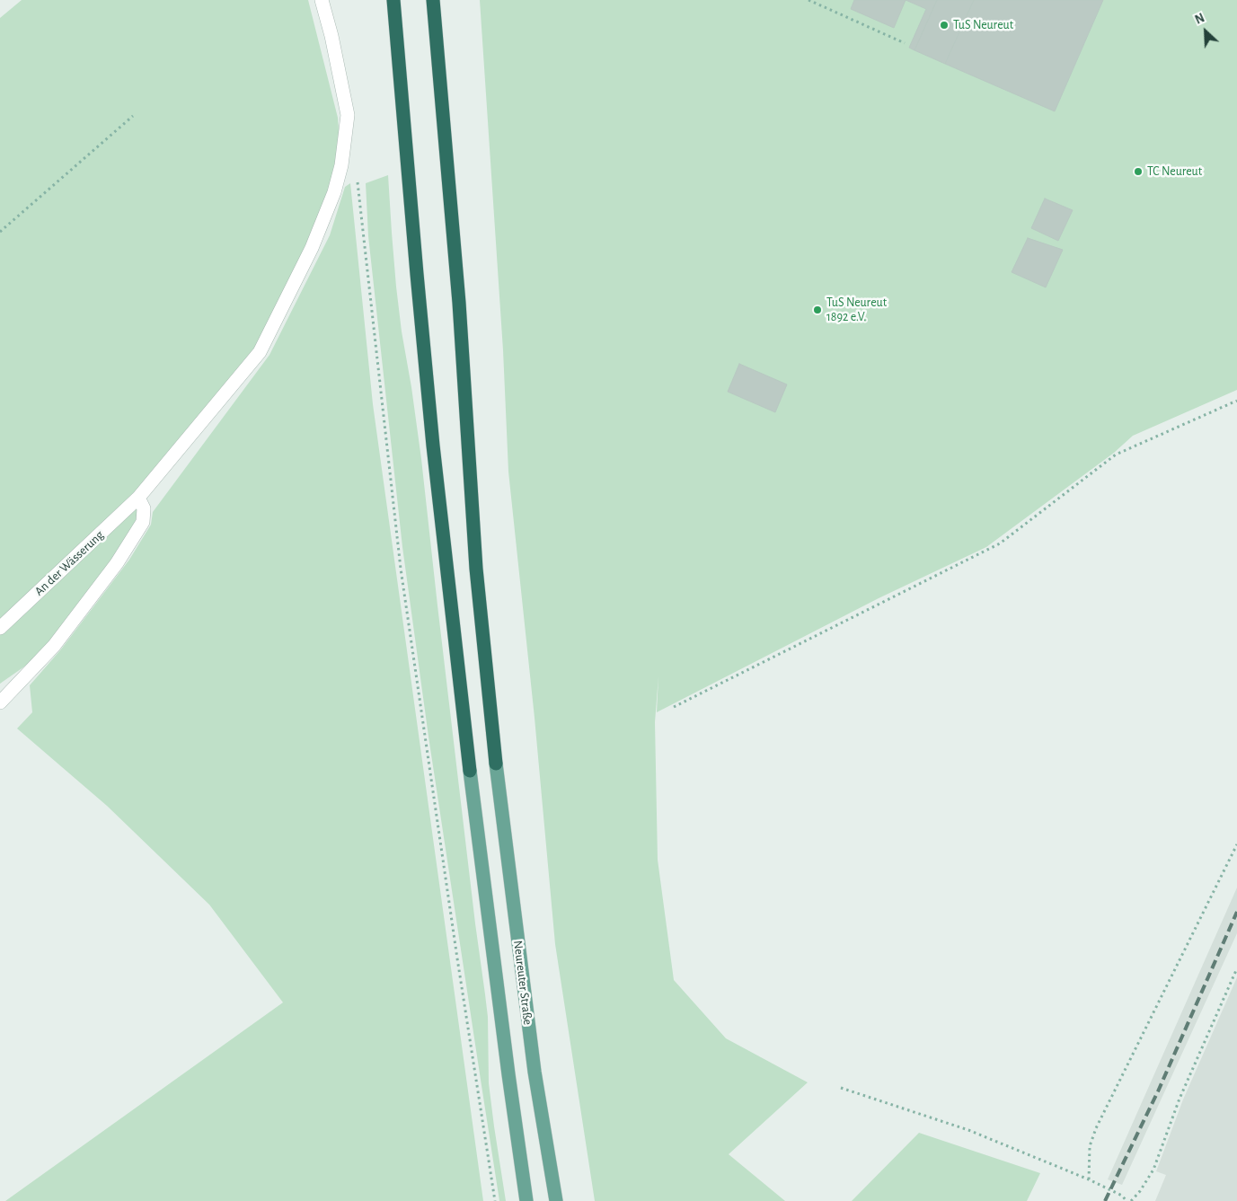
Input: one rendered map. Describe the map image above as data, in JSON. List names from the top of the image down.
{
  "streets": {
    "main road": ["Neureuter Straße"],
    "street": ["An der Wässerung"]
  },
  "places": ["TuS Neureut", "TC Neureut", "TuS Neureut 1892 e.V."],
  "north": "top left"
}
